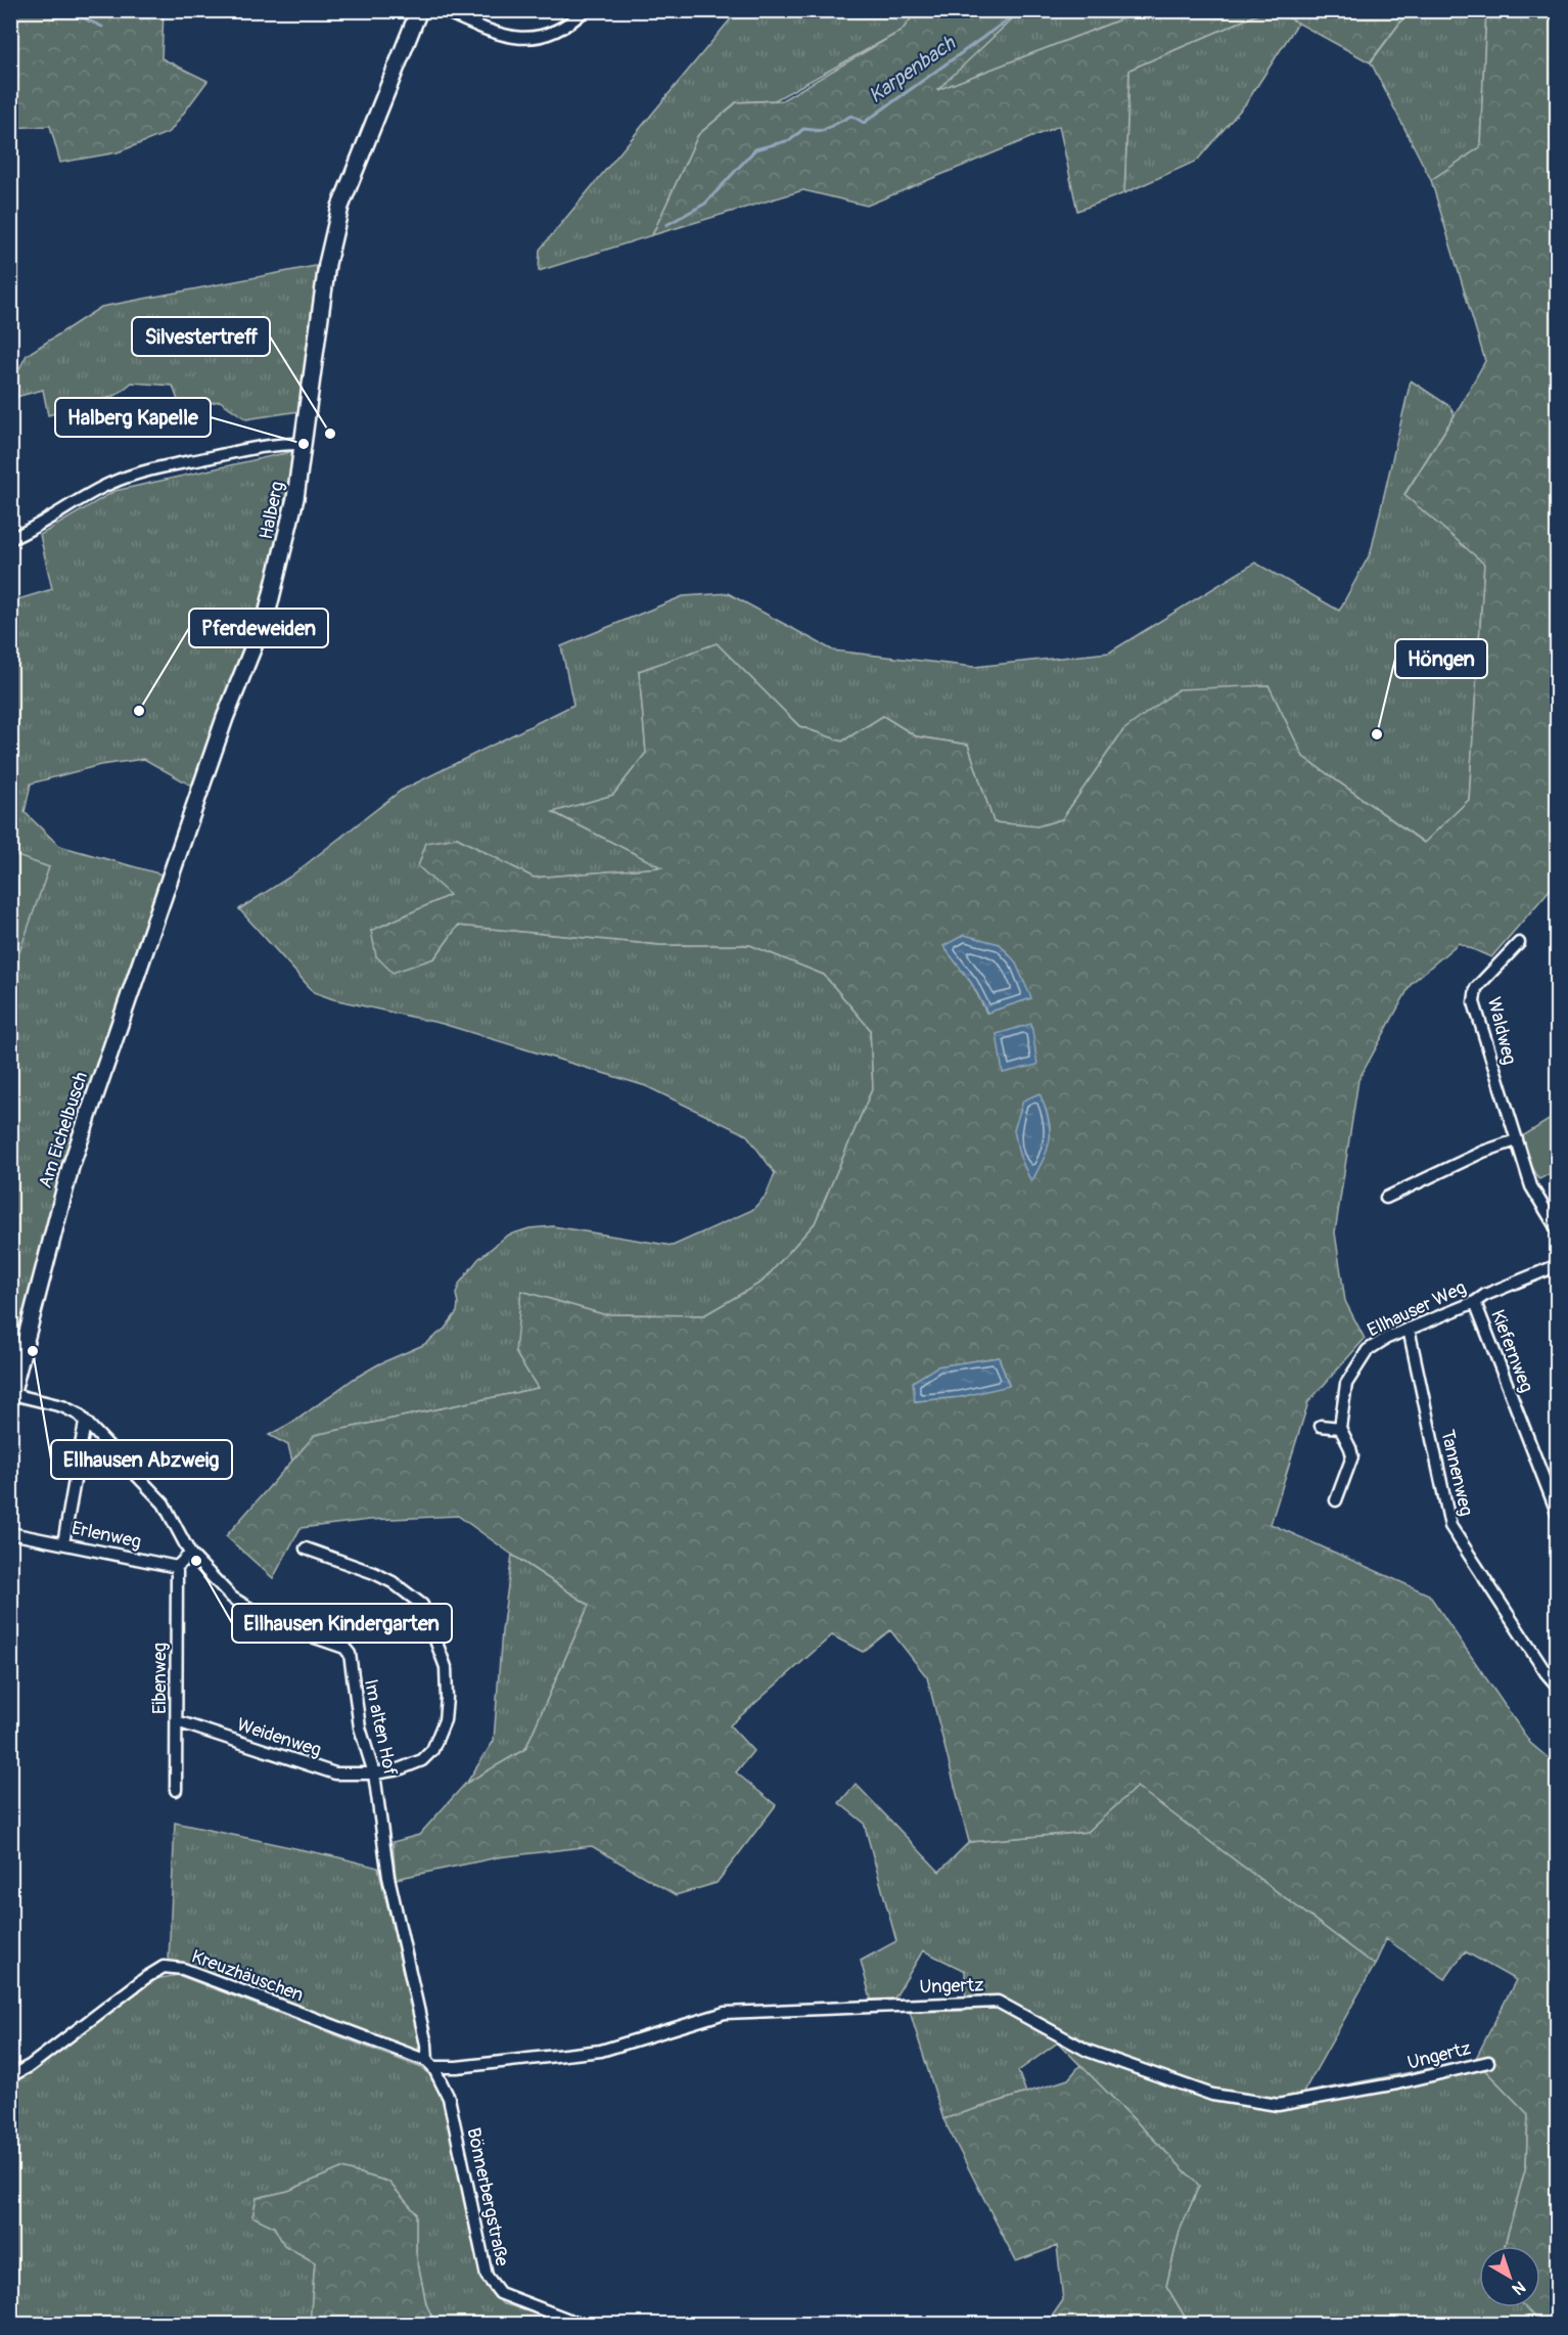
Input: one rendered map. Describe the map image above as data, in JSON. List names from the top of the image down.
{
  "streets": {
    "street": [
      "Halberg",
      "Waldweg",
      "Am Eichelbusch",
      "Ellhauser Weg",
      "Kiefernweg",
      "Tannenweg",
      "Erlenweg",
      "Eibenweg",
      "Im alten Hof",
      "Weidenweg",
      "Kreuzhäuschen",
      "Ungertz",
      "Bönnerbergstraße"
    ]
  },
  "crossings": [
    ["Halberg", "Am Eichelbusch"],
    ["Am Eichelbusch", "Im alten Hof"],
    ["Ellhauser Weg", "Kiefernweg"],
    ["Ellhauser Weg", "Tannenweg"],
    ["Erlenweg", "Eibenweg"],
    ["Eibenweg", "Weidenweg"],
    ["Im alten Hof", "Weidenweg"],
    ["Im alten Hof", "Kreuzhäuschen"],
    ["Im alten Hof", "Ungertz"],
    ["Im alten Hof", "Bönnerbergstraße"],
    ["Kreuzhäuschen", "Ungertz"],
    ["Kreuzhäuschen", "Bönnerbergstraße"],
    ["Ungertz", "Bönnerbergstraße"]
  ],
  "water": ["Karpenbach"],
  "places": [
    "Silvestertreff",
    "Halberg Kapelle",
    "Pferdeweiden",
    "Höngen",
    "Ellhausen Abzweig",
    "Ellhausen Kindergarten"
  ],
  "north": "bottom right"
}
